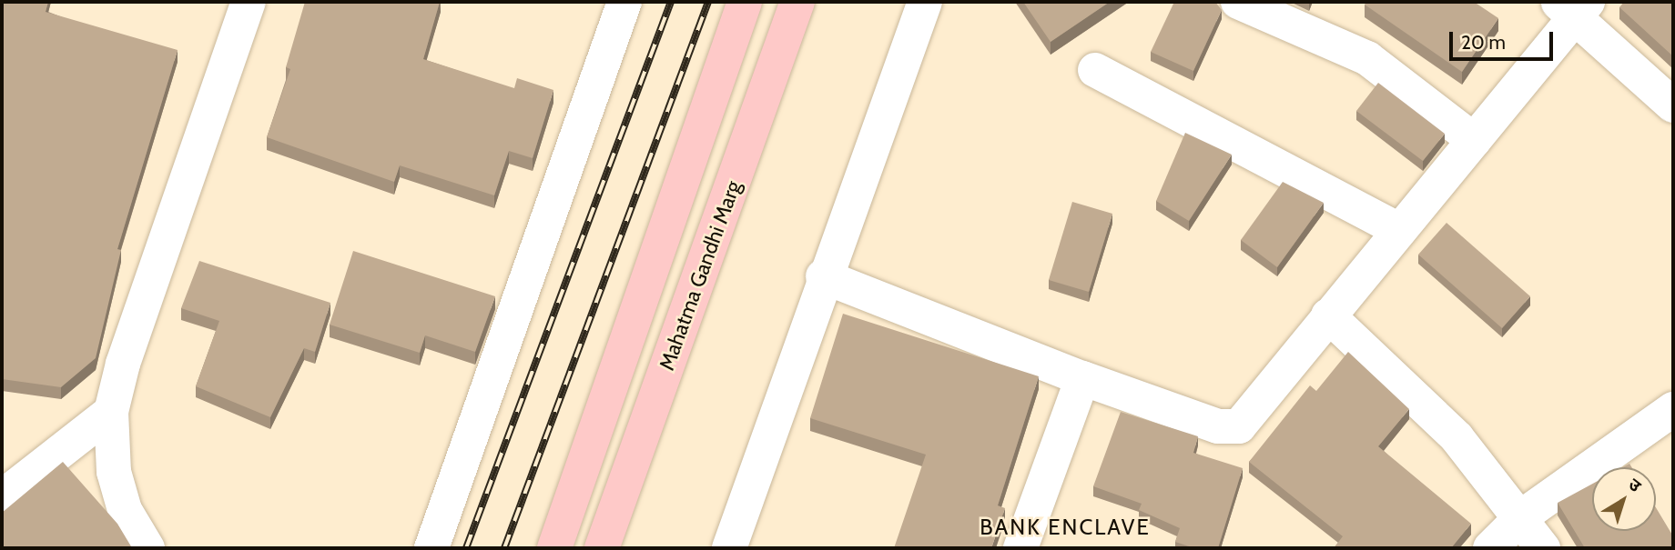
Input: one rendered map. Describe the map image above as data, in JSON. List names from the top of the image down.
{
  "streets": {
    "main road": ["Mahatma Gandhi Marg"]
  },
  "districts": ["BANK ENCLAVE"],
  "scale_bar": "20 m",
  "north": "top right"
}
